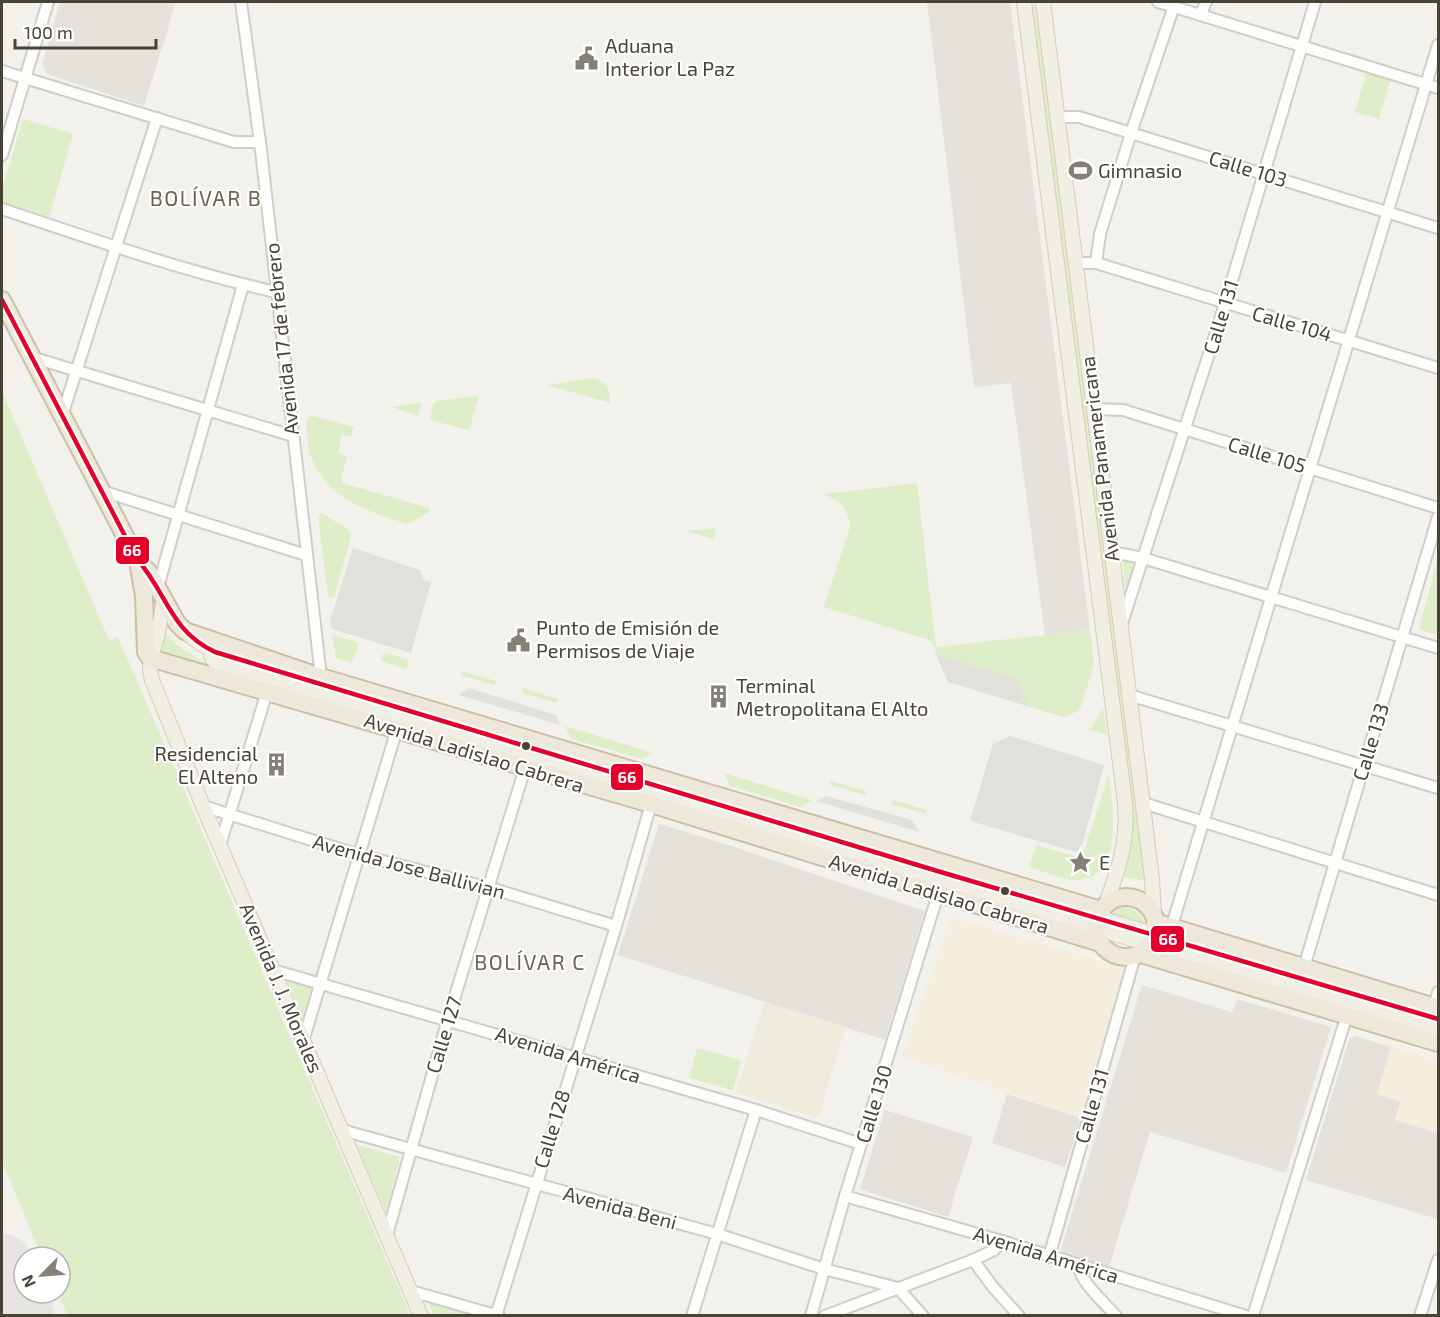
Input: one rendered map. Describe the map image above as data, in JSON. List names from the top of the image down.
{
  "streets": {
    "highway": ["Avenida Ladislao Cabrera"],
    "main road": ["Avenida Panamericana", "Avenida J. J. Morales"],
    "street": [
      "Calle 103",
      "Calle 131",
      "Calle 104",
      "Avenida 17 de febrero",
      "Calle 105",
      "Calle 133",
      "Avenida Jose Ballivian",
      "Calle 127",
      "Avenida América",
      "Calle 130",
      "Calle 128",
      "Avenida Beni"
    ]
  },
  "crossings": [
    ["Calle 103", "Calle 131"],
    ["Calle 103", "Avenida Panamericana"],
    ["Calle 131", "Calle 104"],
    ["Calle 131", "Calle 105"],
    ["Calle 131", "Avenida Panamericana"],
    ["Calle 131", "Avenida Ladislao Cabrera"],
    ["Calle 131", "Avenida América"],
    ["Calle 104", "Avenida Panamericana"],
    ["Avenida 17 de febrero", "Avenida Ladislao Cabrera"],
    ["Calle 105", "Avenida Panamericana"],
    ["Avenida Panamericana", "Avenida Ladislao Cabrera"],
    ["Calle 133", "Avenida Ladislao Cabrera"],
    ["Avenida Ladislao Cabrera", "Avenida J. J. Morales"],
    ["Avenida Ladislao Cabrera", "Calle 127"],
    ["Avenida Ladislao Cabrera", "Calle 130"],
    ["Avenida Ladislao Cabrera", "Calle 128"],
    ["Avenida Jose Ballivian", "Avenida J. J. Morales"],
    ["Avenida Jose Ballivian", "Calle 127"],
    ["Avenida Jose Ballivian", "Calle 128"],
    ["Avenida J. J. Morales", "Calle 127"],
    ["Avenida J. J. Morales", "Avenida América"],
    ["Avenida J. J. Morales", "Avenida Beni"],
    ["Calle 127", "Avenida América"],
    ["Calle 127", "Avenida Beni"],
    ["Avenida América", "Calle 130"],
    ["Avenida América", "Calle 128"],
    ["Calle 130", "Avenida Beni"],
    ["Calle 128", "Avenida Beni"]
  ],
  "districts": ["BOLÍVAR B", "BOLÍVAR C"],
  "places": {
    "public building": ["Aduana Interior La Paz", "Punto de Emisión de Permisos de Viaje"],
    "sports": ["Gimnasio"],
    "building": ["Terminal Metropolitana El Alto", "Residencial El Alteno"],
    "place": ["E"]
  },
  "lines": ["transit line 66"],
  "scale_bar": "100 m",
  "north": "bottom left"
}
